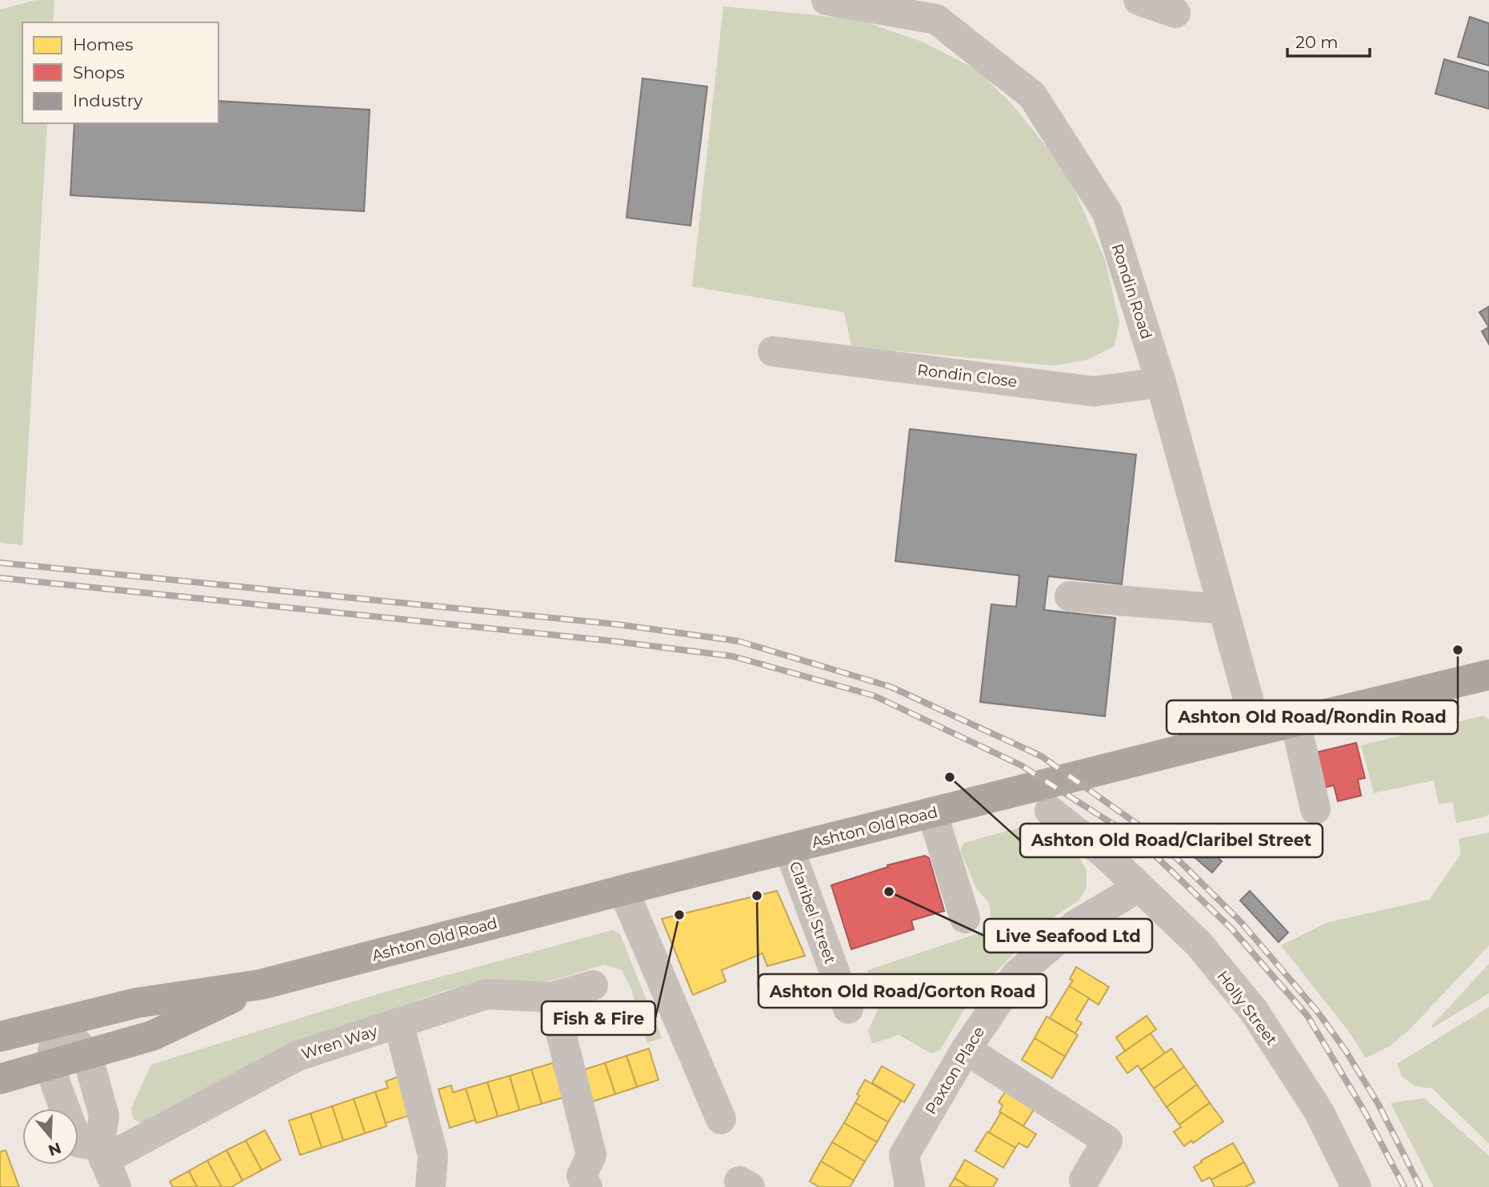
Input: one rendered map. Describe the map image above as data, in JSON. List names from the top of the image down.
{
  "streets": {
    "highway": ["Ashton Old Road"],
    "street": [
      "Rondin Road",
      "Rondin Close",
      "Claribel Street",
      "Holly Street",
      "Wren Way",
      "Paxton Place"
    ]
  },
  "crossings": [
    ["Rondin Road", "Rondin Close"],
    ["Rondin Road", "Ashton Old Road"],
    ["Ashton Old Road", "Claribel Street"],
    ["Holly Street", "Paxton Place"]
  ],
  "places": [
    "Ashton Old Road/Rondin Road",
    "Ashton Old Road/Claribel Street",
    "Live Seafood Ltd",
    "Ashton Old Road/Gorton Road",
    "Fish & Fire"
  ],
  "legend": ["Homes", "Shops", "Industry"],
  "scale_bar": "20 m",
  "north": "bottom"
}
